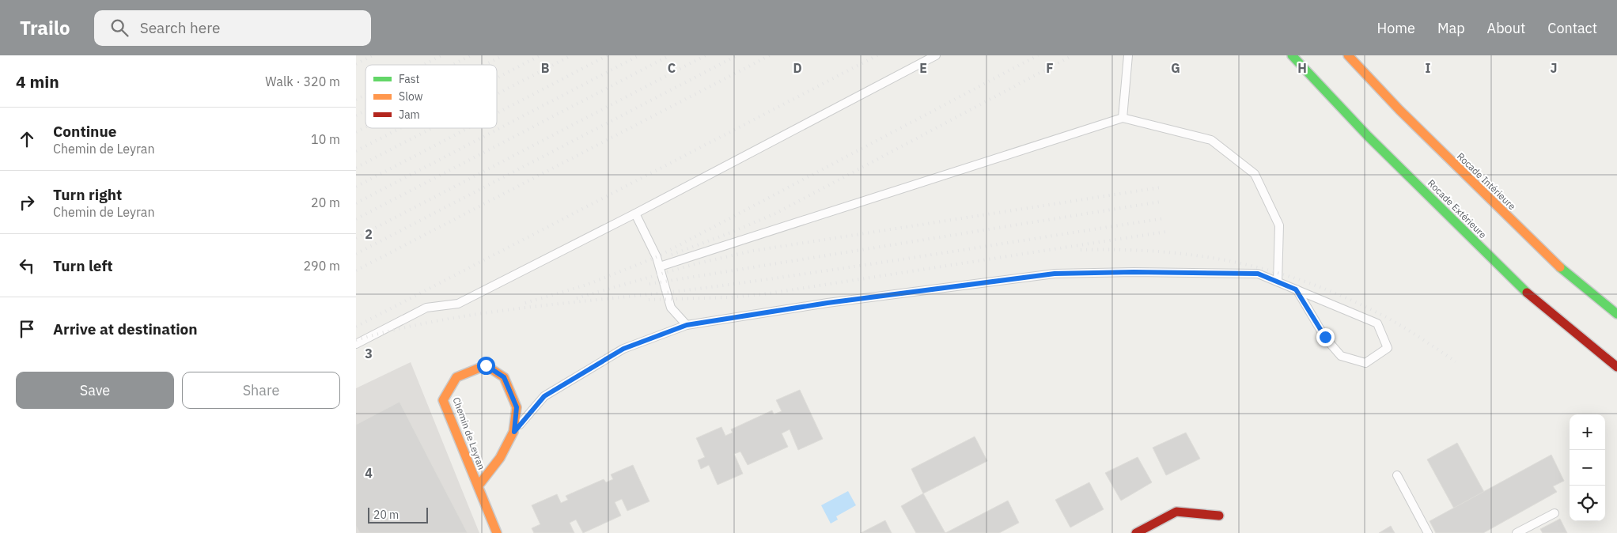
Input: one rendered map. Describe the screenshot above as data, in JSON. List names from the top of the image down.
{
  "streets": {
    "main road": ["Rocade Intérieure", "Rocade Extérieure", "Chemin de Leyran"]
  },
  "legend": ["Fast", "Slow", "Jam"],
  "scale_bar": "20 m",
  "page": {
    "header": "Trailo",
    "search": "Search here",
    "nav": [
      "Home",
      "Map",
      "About",
      "Contact"
    ],
    "heading": ["4 min", "Walk · 320 m"],
    "list": [
      ["Continue", "Chemin de Leyran", "10 m"],
      ["Turn right", "Chemin de Leyran", "20 m"],
      ["Turn left", "290 m"],
      "Arrive at destination"
    ],
    "buttons": ["Save", "Share"],
    "map_buttons": ["+", "−"],
    "scale": "20 m"
  },
  "grid": {
    "columns": [
      "B",
      "C",
      "D",
      "E",
      "F",
      "G",
      "H",
      "I",
      "J"
    ],
    "rows": ["2", "3", "4"]
  }
}
